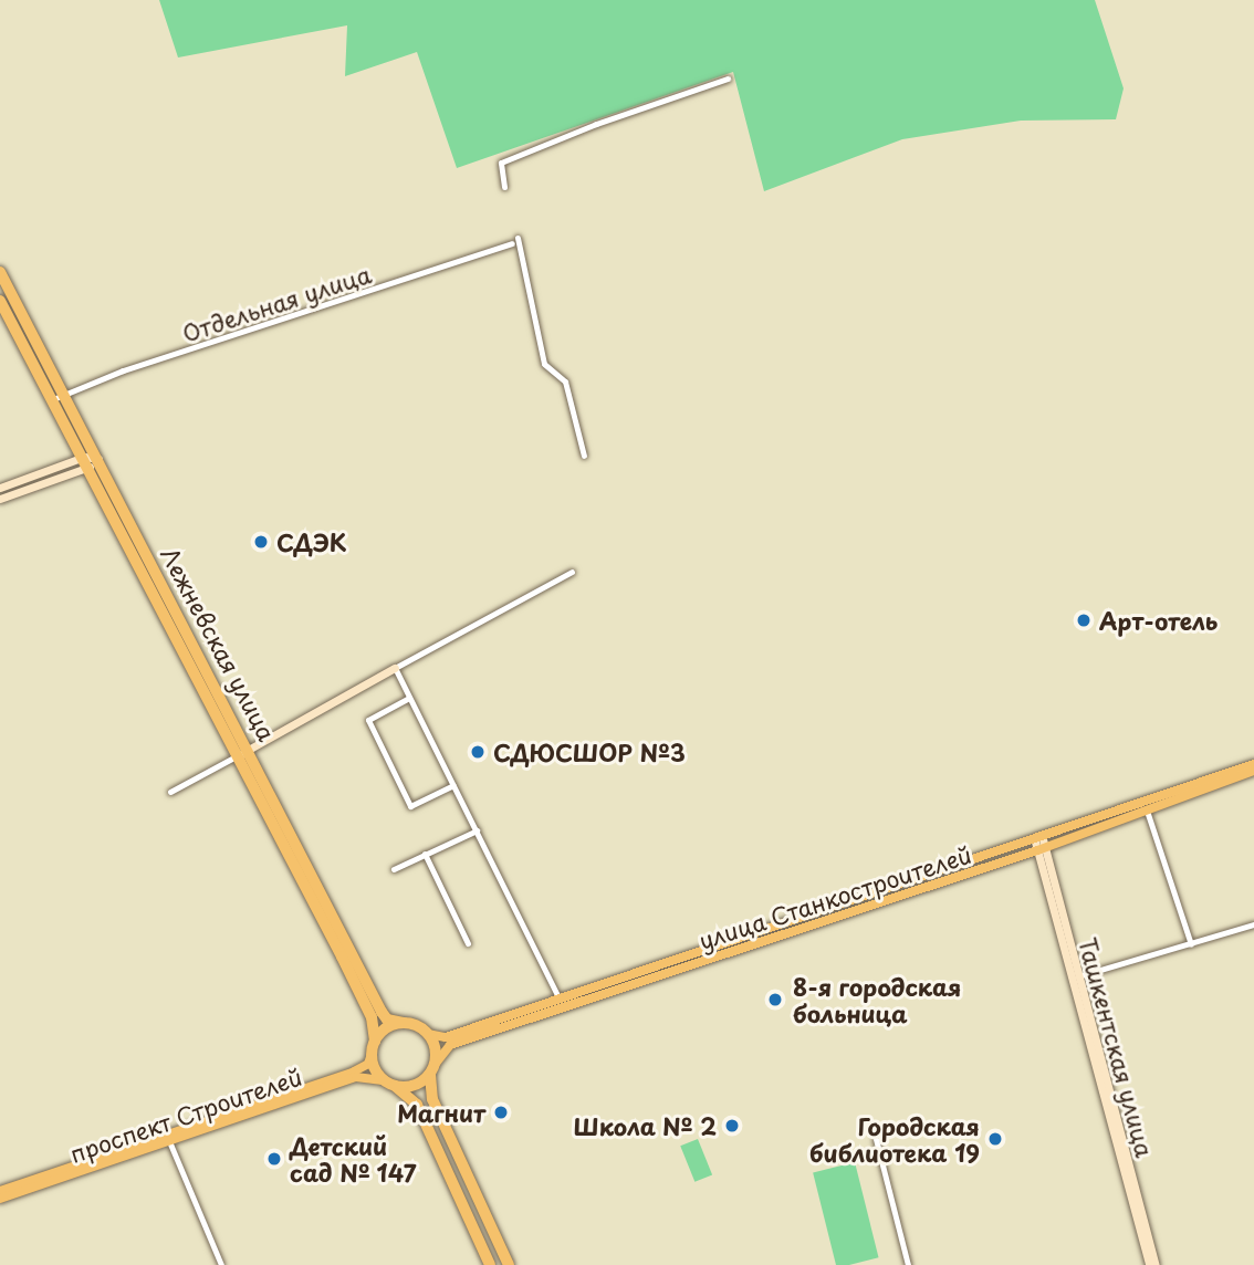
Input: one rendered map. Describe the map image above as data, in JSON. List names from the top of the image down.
{
  "streets": {
    "highway": ["Лежневская улица"],
    "main road": ["улица Станкостроителей", "Ташкентская улица", "проспект Строителей"],
    "street": ["Отдельная улица"]
  },
  "crossings": [
    ["Отдельная улица", "Лежневская улица"],
    ["Лежневская улица", "улица Станкостроителей"],
    ["Лежневская улица", "проспект Строителей"],
    ["улица Станкостроителей", "Ташкентская улица"],
    ["улица Станкостроителей", "проспект Строителей"]
  ],
  "places": [
    "СДЭК",
    "Арт-отель",
    "СДЮСШОР №3",
    "8-я городская больница",
    "Магнит",
    "Школа № 2",
    "Городская библиотека 19",
    "Детский сад № 147"
  ]
}
